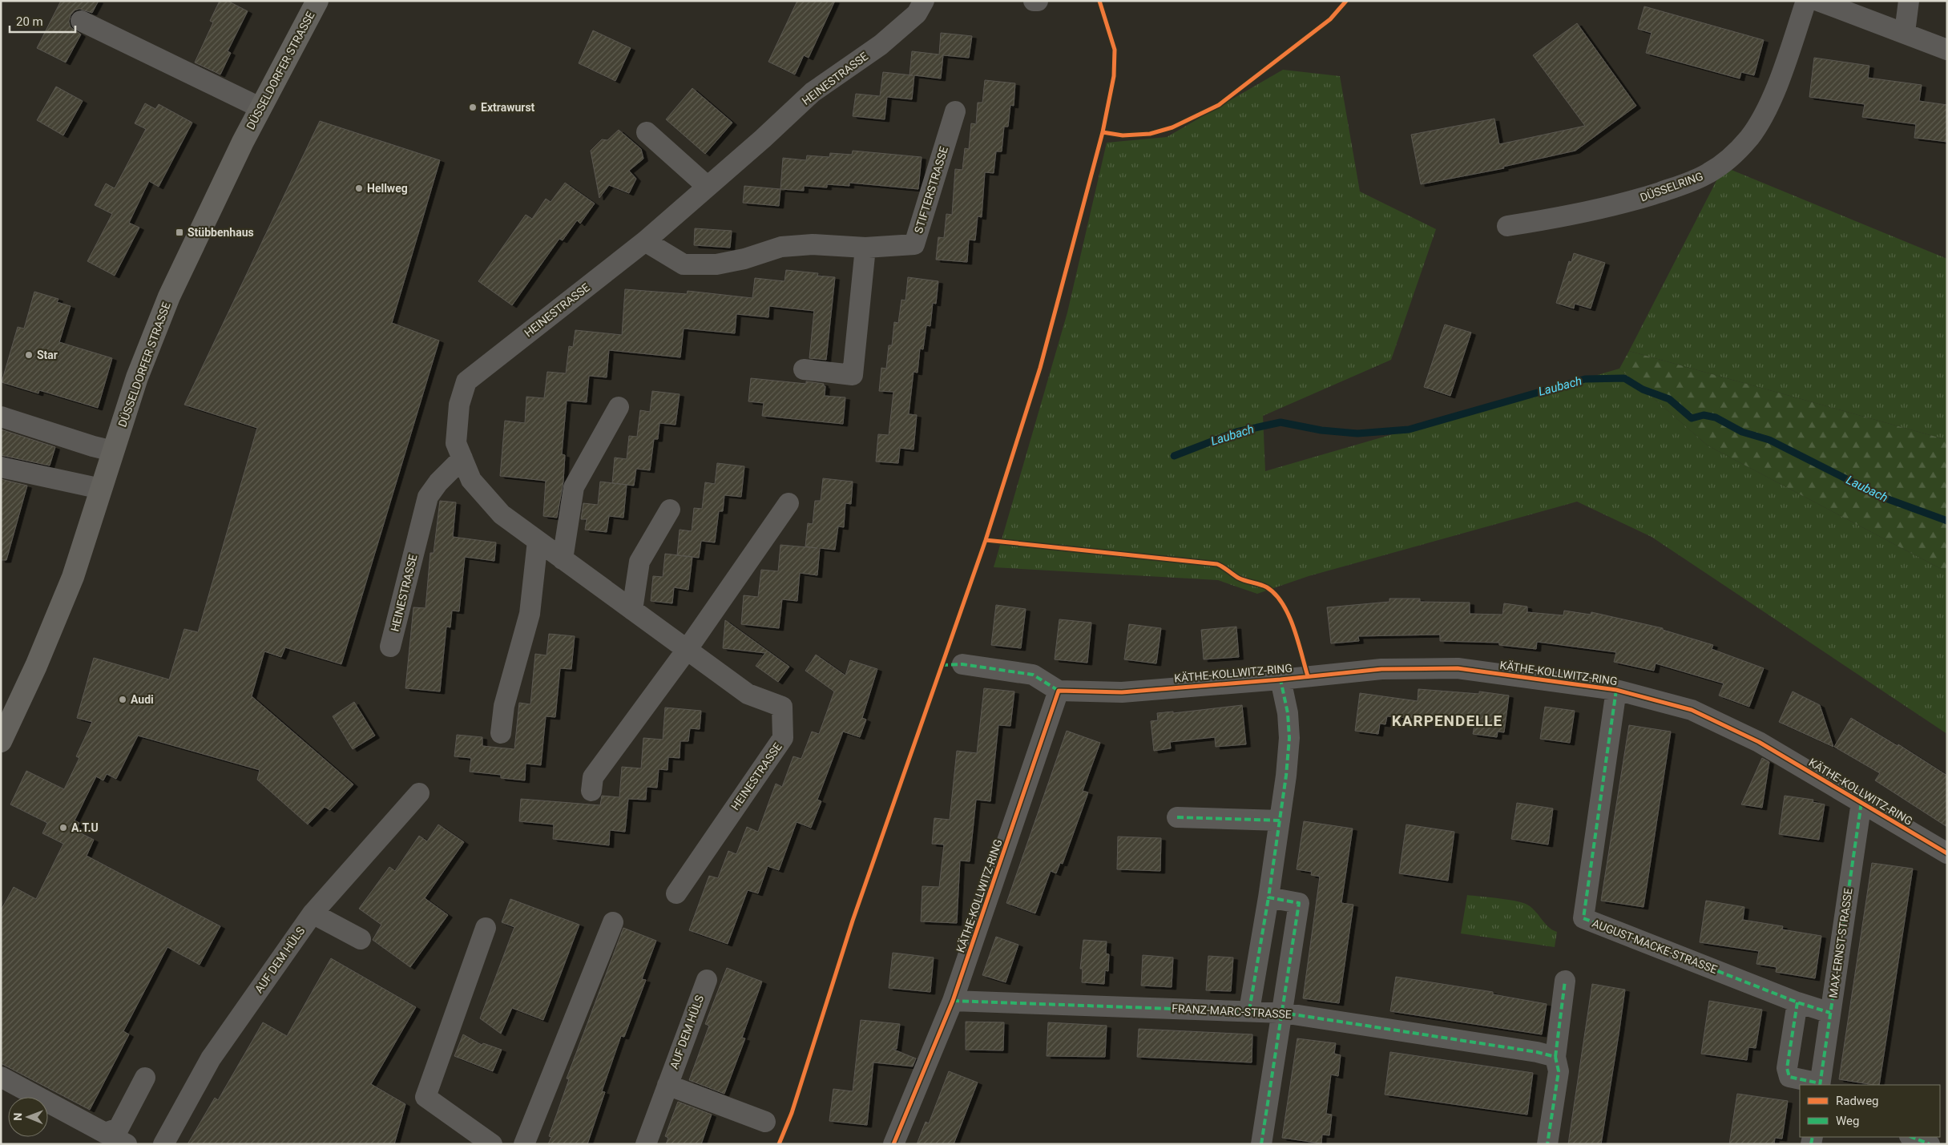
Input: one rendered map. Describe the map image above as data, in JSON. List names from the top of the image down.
{
  "streets": {
    "main road": ["DÜSSELDORFER STRASSE"],
    "street": [
      "HEINESTRASSE",
      "DÜSSELRING",
      "STIFTERSTRASSE",
      "KÄTHE-KOLLWITZ-RING",
      "MAX-ERNST-STRASSE",
      "AUGUST-MACKE-STRASSE",
      "AUF DEM HÜLS",
      "FRANZ-MARC-STRASSE"
    ]
  },
  "crossings": [
    ["HEINESTRASSE", "STIFTERSTRASSE"],
    ["KÄTHE-KOLLWITZ-RING", "MAX-ERNST-STRASSE"],
    ["KÄTHE-KOLLWITZ-RING", "AUGUST-MACKE-STRASSE"],
    ["KÄTHE-KOLLWITZ-RING", "FRANZ-MARC-STRASSE"],
    ["MAX-ERNST-STRASSE", "AUGUST-MACKE-STRASSE"]
  ],
  "districts": ["KARPENDELLE"],
  "water": ["Laubach"],
  "places": {
    "other": [
      "Extrawurst",
      "Hellweg",
      "Star",
      "Audi",
      "A.T.U"
    ],
    "transit": ["Stübbenhaus"]
  },
  "legend": ["Radweg", "Weg"],
  "scale_bar": "20 m",
  "north": "left"
}
